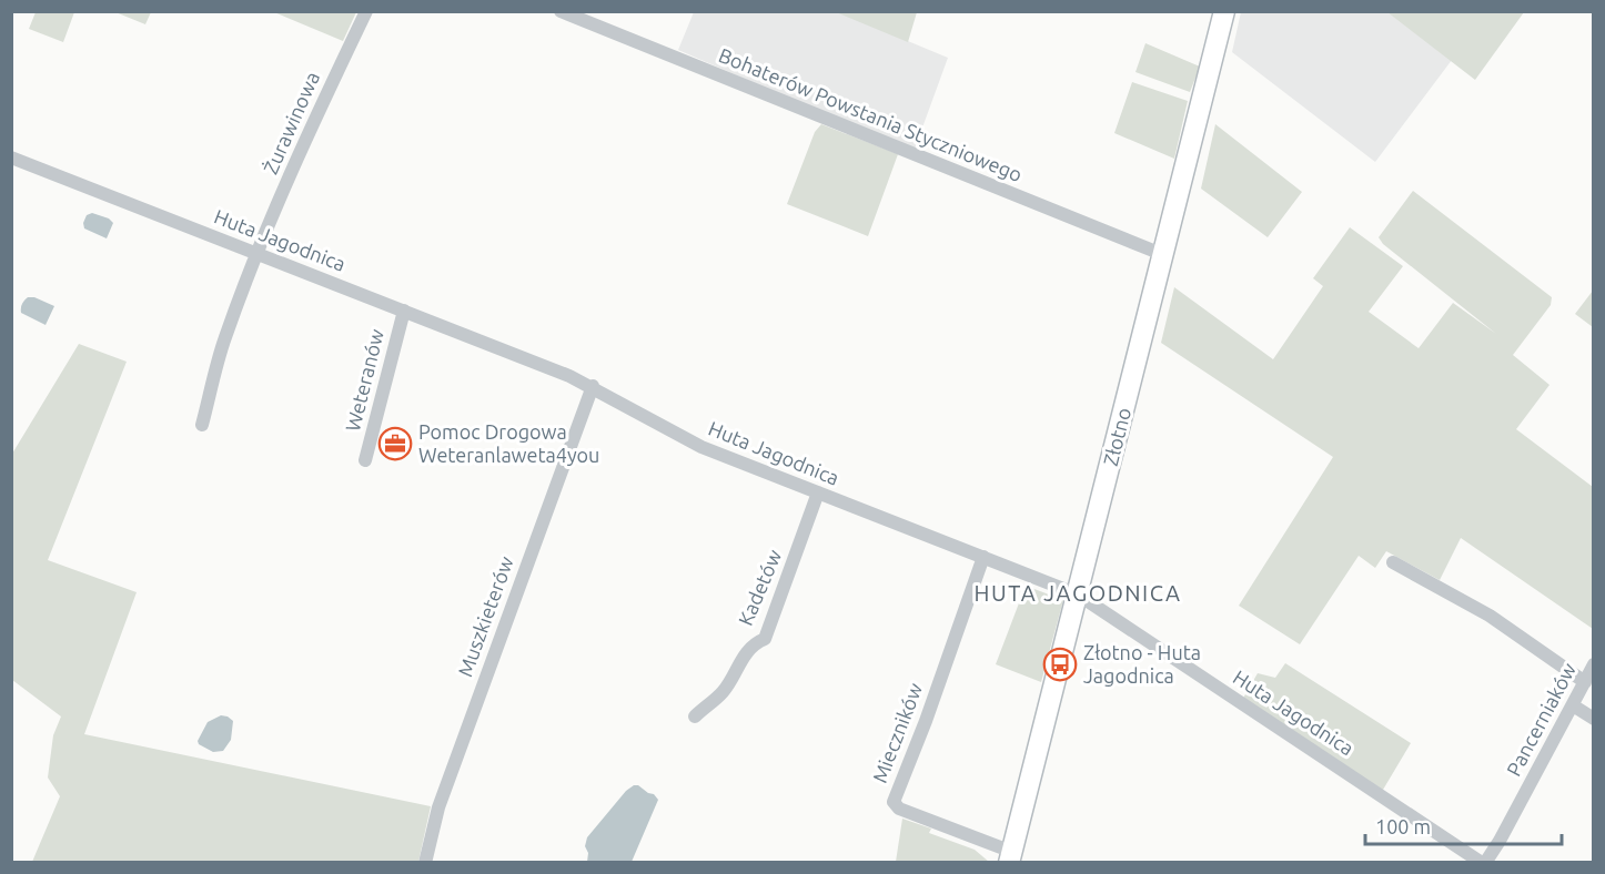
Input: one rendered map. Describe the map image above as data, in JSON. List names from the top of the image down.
{
  "streets": {
    "street": [
      "Bohaterów Powstania Styczniowego",
      "Żurawinowa",
      "Huta Jagodnica",
      "Weteranów",
      "Złotno",
      "Kadetów",
      "Muszkieterów",
      "Pancerniaków",
      "Mieczników"
    ]
  },
  "crossings": [
    ["Bohaterów Powstania Styczniowego", "Złotno"],
    ["Żurawinowa", "Huta Jagodnica"],
    ["Huta Jagodnica", "Weteranów"],
    ["Huta Jagodnica", "Złotno"],
    ["Huta Jagodnica", "Kadetów"],
    ["Huta Jagodnica", "Muszkieterów"],
    ["Huta Jagodnica", "Pancerniaków"],
    ["Huta Jagodnica", "Mieczników"],
    ["Złotno", "Mieczników"]
  ],
  "districts": ["HUTA JAGODNICA"],
  "places": {
    "office": ["Pomoc Drogowa Weteranlaweta4you"],
    "bus stop": ["Złotno - Huta Jagodnica"]
  },
  "scale_bar": "100 m"
}
